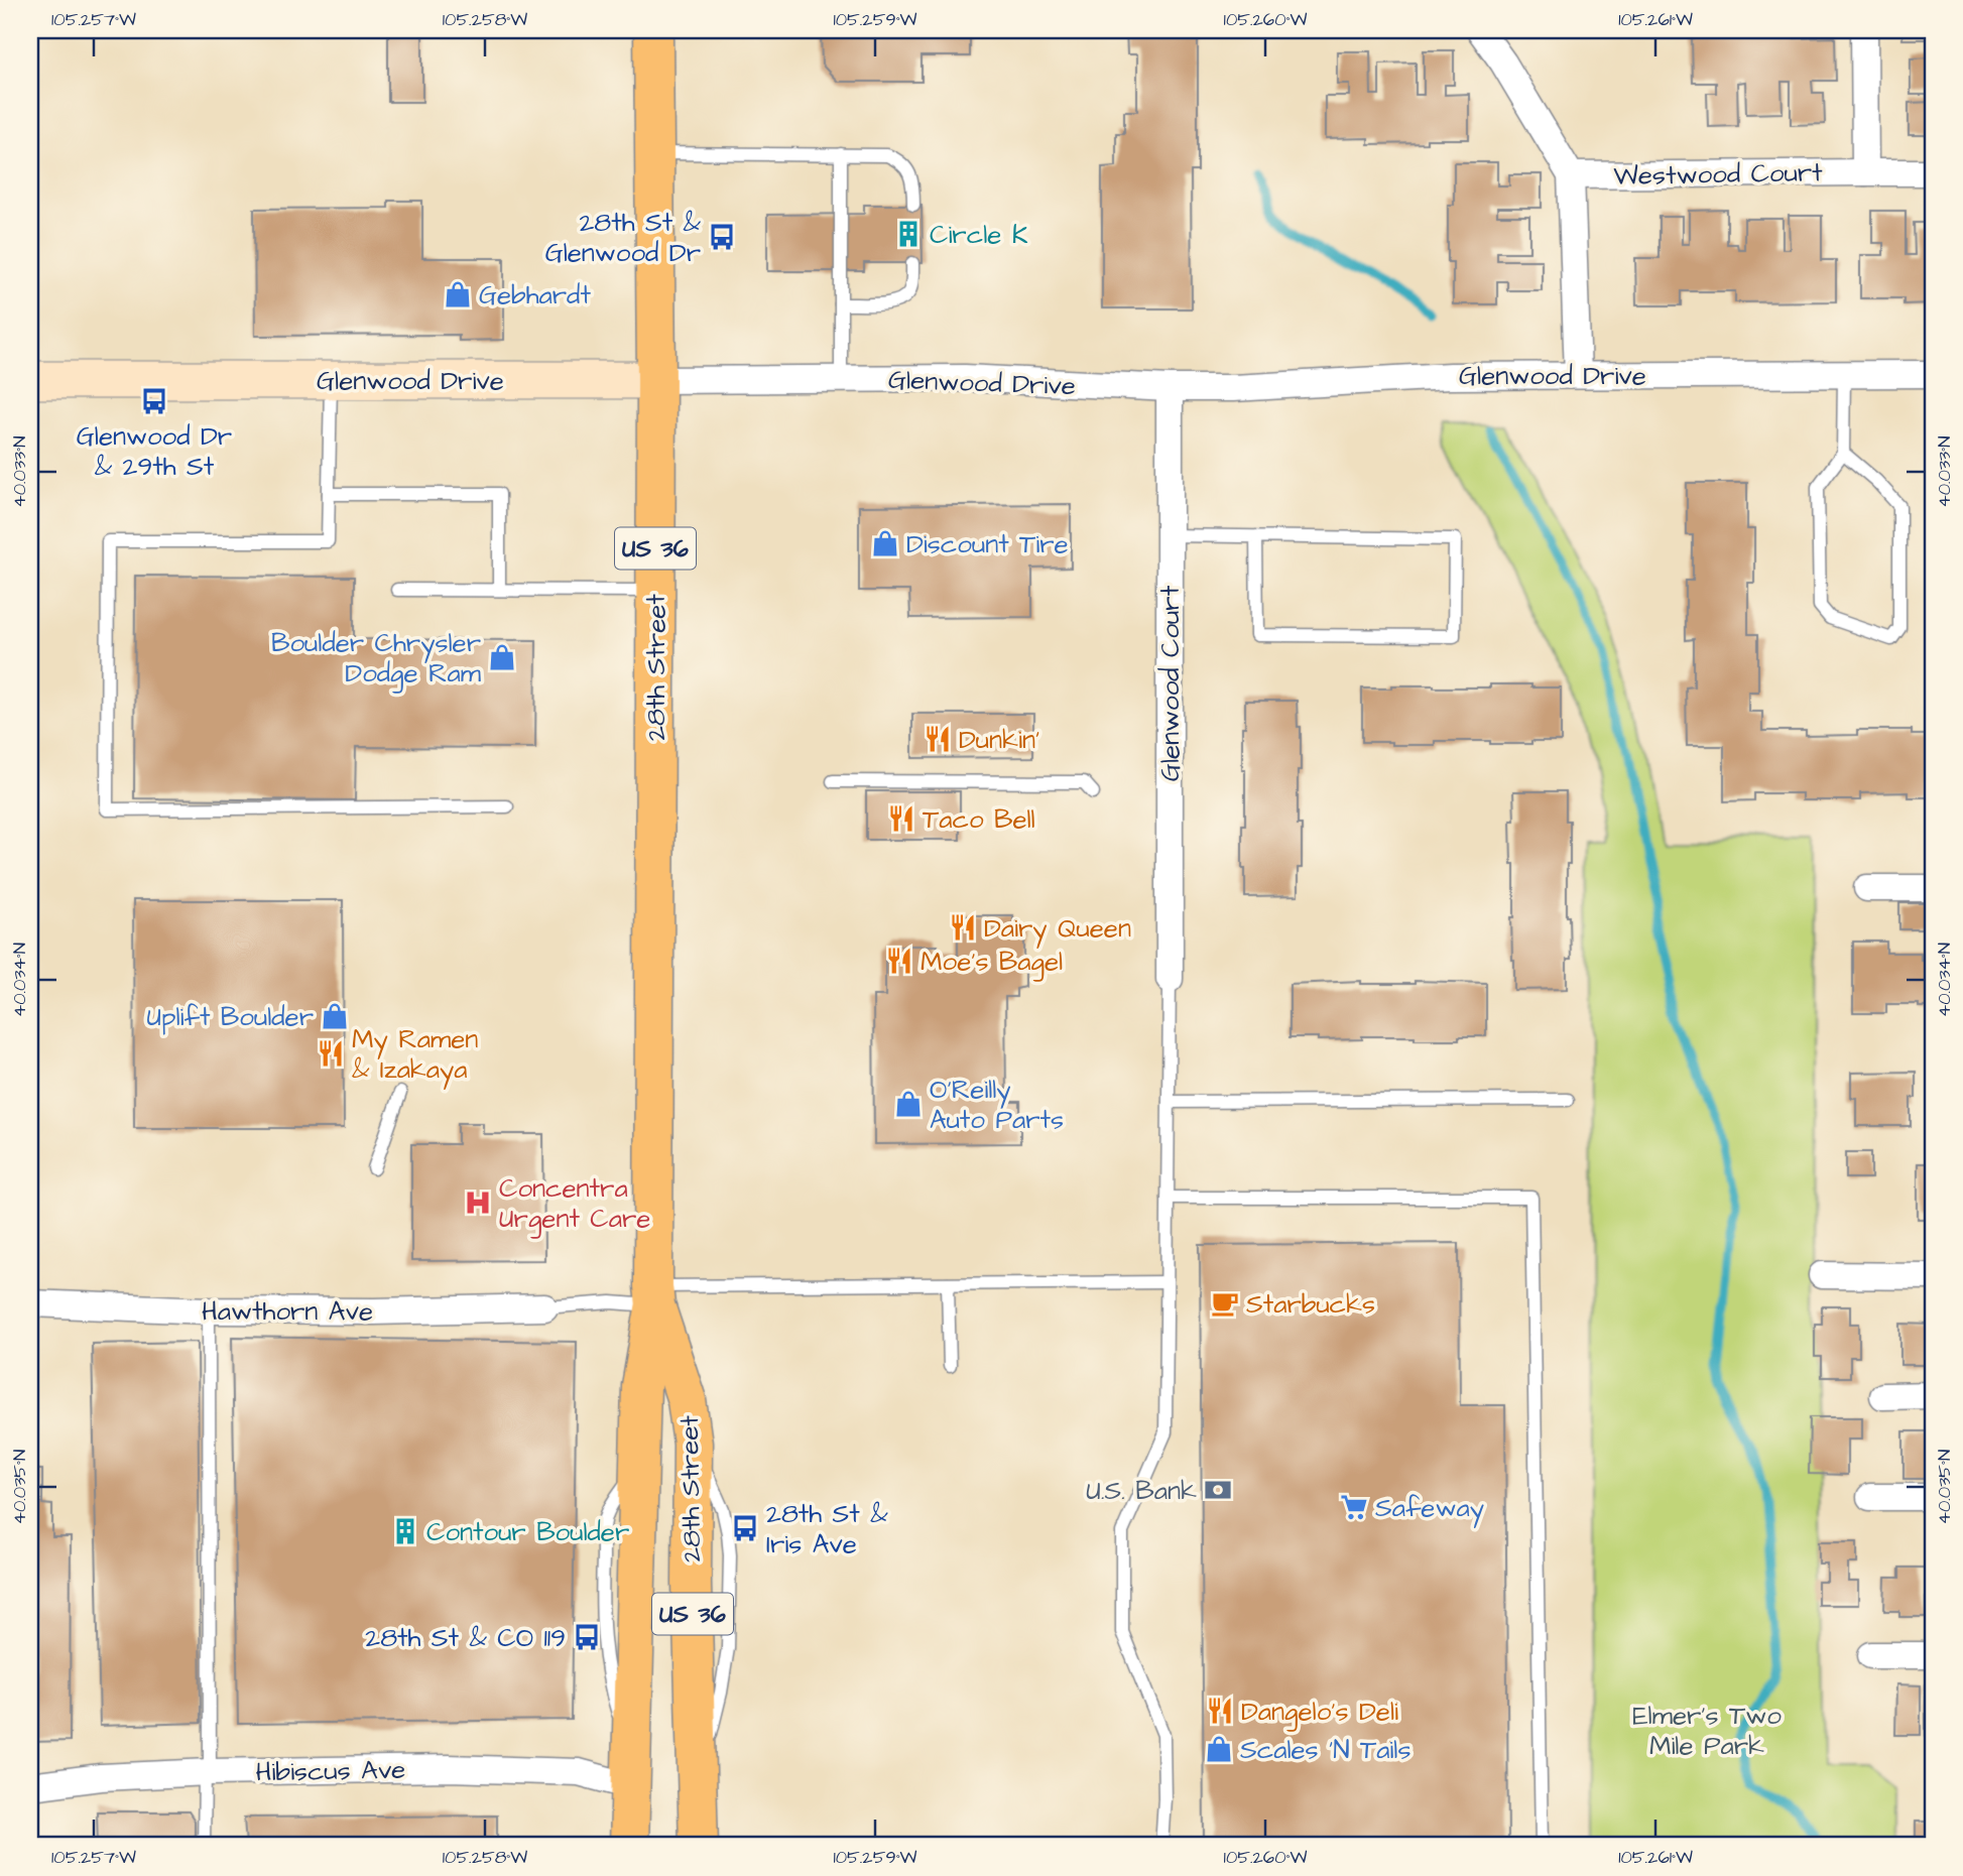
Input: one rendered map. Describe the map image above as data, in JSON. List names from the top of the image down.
{
  "streets": {
    "highway": ["US 36", "28th Street"],
    "street": [
      "Westwood Court",
      "Glenwood Drive",
      "Glenwood Court",
      "Hawthorn Ave",
      "Hibiscus Ave"
    ]
  },
  "crossings": [
    ["Glenwood Drive", "28th Street"],
    ["Glenwood Drive", "Glenwood Court"],
    ["28th Street", "Hibiscus Ave"]
  ],
  "parks": ["Elmer's Two Mile Park"],
  "places": {
    "building": ["Circle K", "Contour Boulder"],
    "bus stop": [
      "28th St & Glenwood Dr",
      "Glenwood Dr & 29th St",
      "28th St & Iris Ave",
      "28th St & CO 119"
    ],
    "shop": [
      "Gebhardt",
      "Discount Tire",
      "Boulder Chrysler Dodge Ram",
      "Uplift Boulder",
      "O'Reilly Auto Parts",
      "Scales 'N Tails"
    ],
    "restaurant": [
      "Dunkin'",
      "Taco Bell",
      "Dairy Queen",
      "Moe's Bagel",
      "My Ramen & Izakaya",
      "Dangelo's Deli"
    ],
    "hospital": ["Concentra Urgent Care"],
    "cafe": ["Starbucks"],
    "bank": ["U.S. Bank"],
    "supermarket": ["Safeway"]
  },
  "coordinates": [
    "105.257°W",
    "105.258°W",
    "105.259°W",
    "105.260°W",
    "105.261°W",
    "40.033°N",
    "40.034°N",
    "40.035°N"
  ]
}
